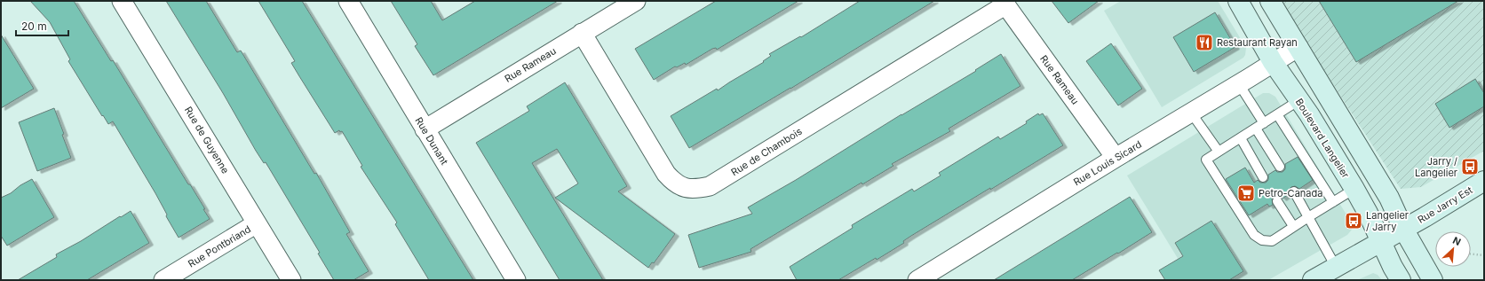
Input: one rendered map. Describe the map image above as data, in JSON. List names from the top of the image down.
{
  "streets": {
    "main road": ["Boulevard Langelier", "Rue Jarry Est"],
    "street": [
      "Rue Rameau",
      "Rue de Guyenne",
      "Rue Dunant",
      "Rue de Chambois",
      "Rue Louis Sicard",
      "Rue Pontbriand"
    ]
  },
  "crossings": [
    ["Rue Rameau", "Rue Dunant"],
    ["Rue Rameau", "Rue de Chambois"],
    ["Rue Rameau", "Rue Louis Sicard"],
    ["Boulevard Langelier", "Rue Louis Sicard"],
    ["Boulevard Langelier", "Rue Jarry Est"],
    ["Rue de Guyenne", "Rue Pontbriand"]
  ],
  "places": {
    "restaurant": ["Restaurant Rayan"],
    "bus stop": ["Jarry / Langelier", "Langelier / Jarry"],
    "supermarket": ["Petro-Canada"]
  },
  "scale_bar": "20 m",
  "north": "top right"
}
